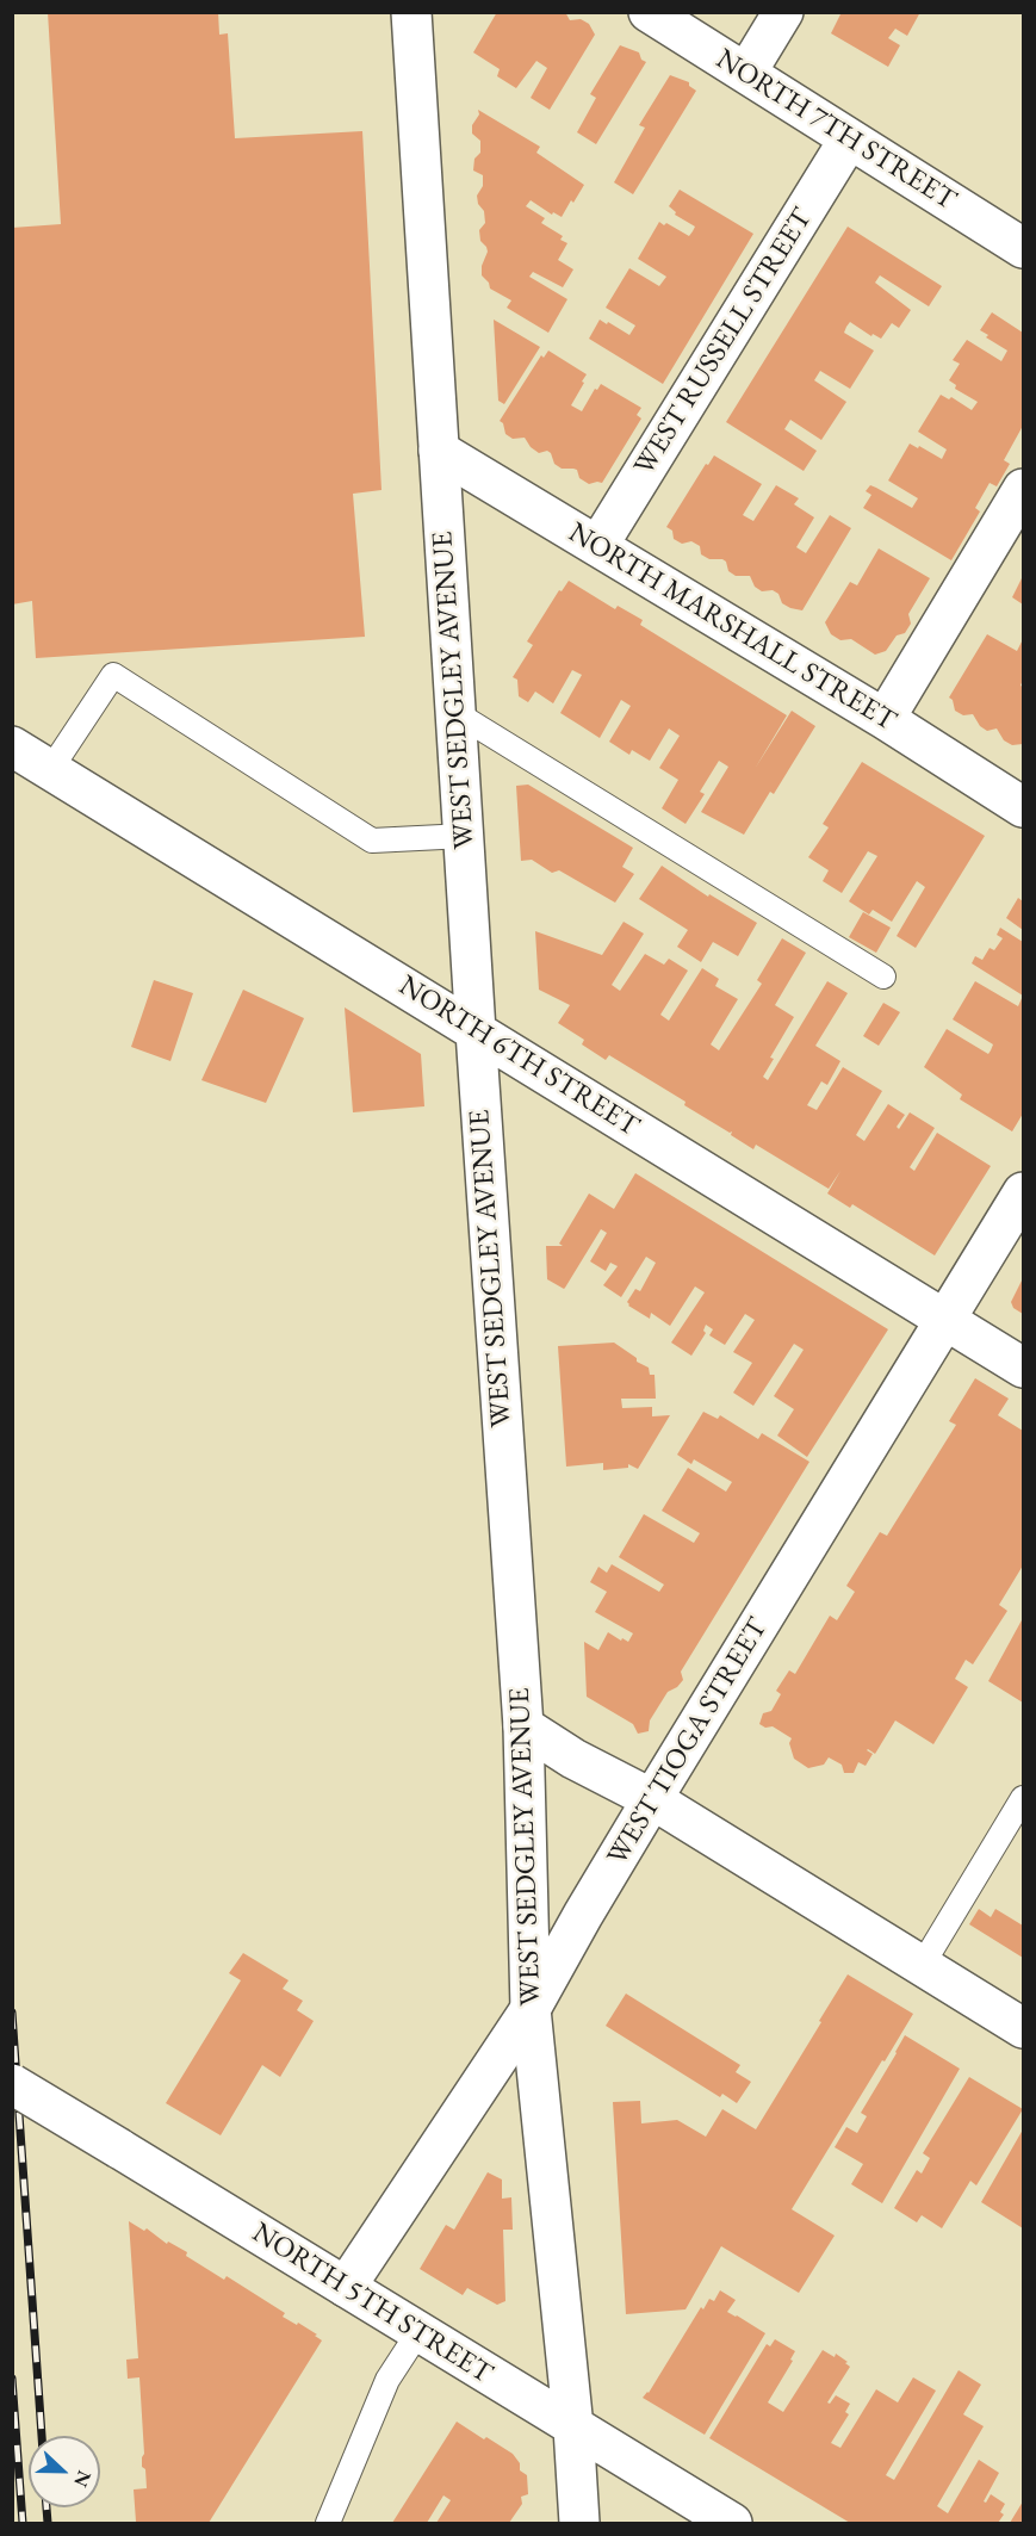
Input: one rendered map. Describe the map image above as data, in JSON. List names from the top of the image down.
{
  "streets": {
    "street": [
      "NORTH 7TH STREET",
      "WEST RUSSELL STREET",
      "NORTH MARSHALL STREET",
      "WEST SEDGLEY AVENUE",
      "NORTH 6TH STREET",
      "WEST TIOGA STREET",
      "NORTH 5TH STREET"
    ]
  },
  "crossings": [
    ["NORTH 7TH STREET", "WEST RUSSELL STREET"],
    ["WEST RUSSELL STREET", "NORTH MARSHALL STREET"],
    ["NORTH MARSHALL STREET", "WEST SEDGLEY AVENUE"],
    ["WEST SEDGLEY AVENUE", "NORTH 6TH STREET"],
    ["WEST SEDGLEY AVENUE", "WEST TIOGA STREET"],
    ["WEST SEDGLEY AVENUE", "NORTH 5TH STREET"],
    ["NORTH 6TH STREET", "WEST TIOGA STREET"],
    ["WEST TIOGA STREET", "NORTH 5TH STREET"]
  ],
  "north": "right"
}
